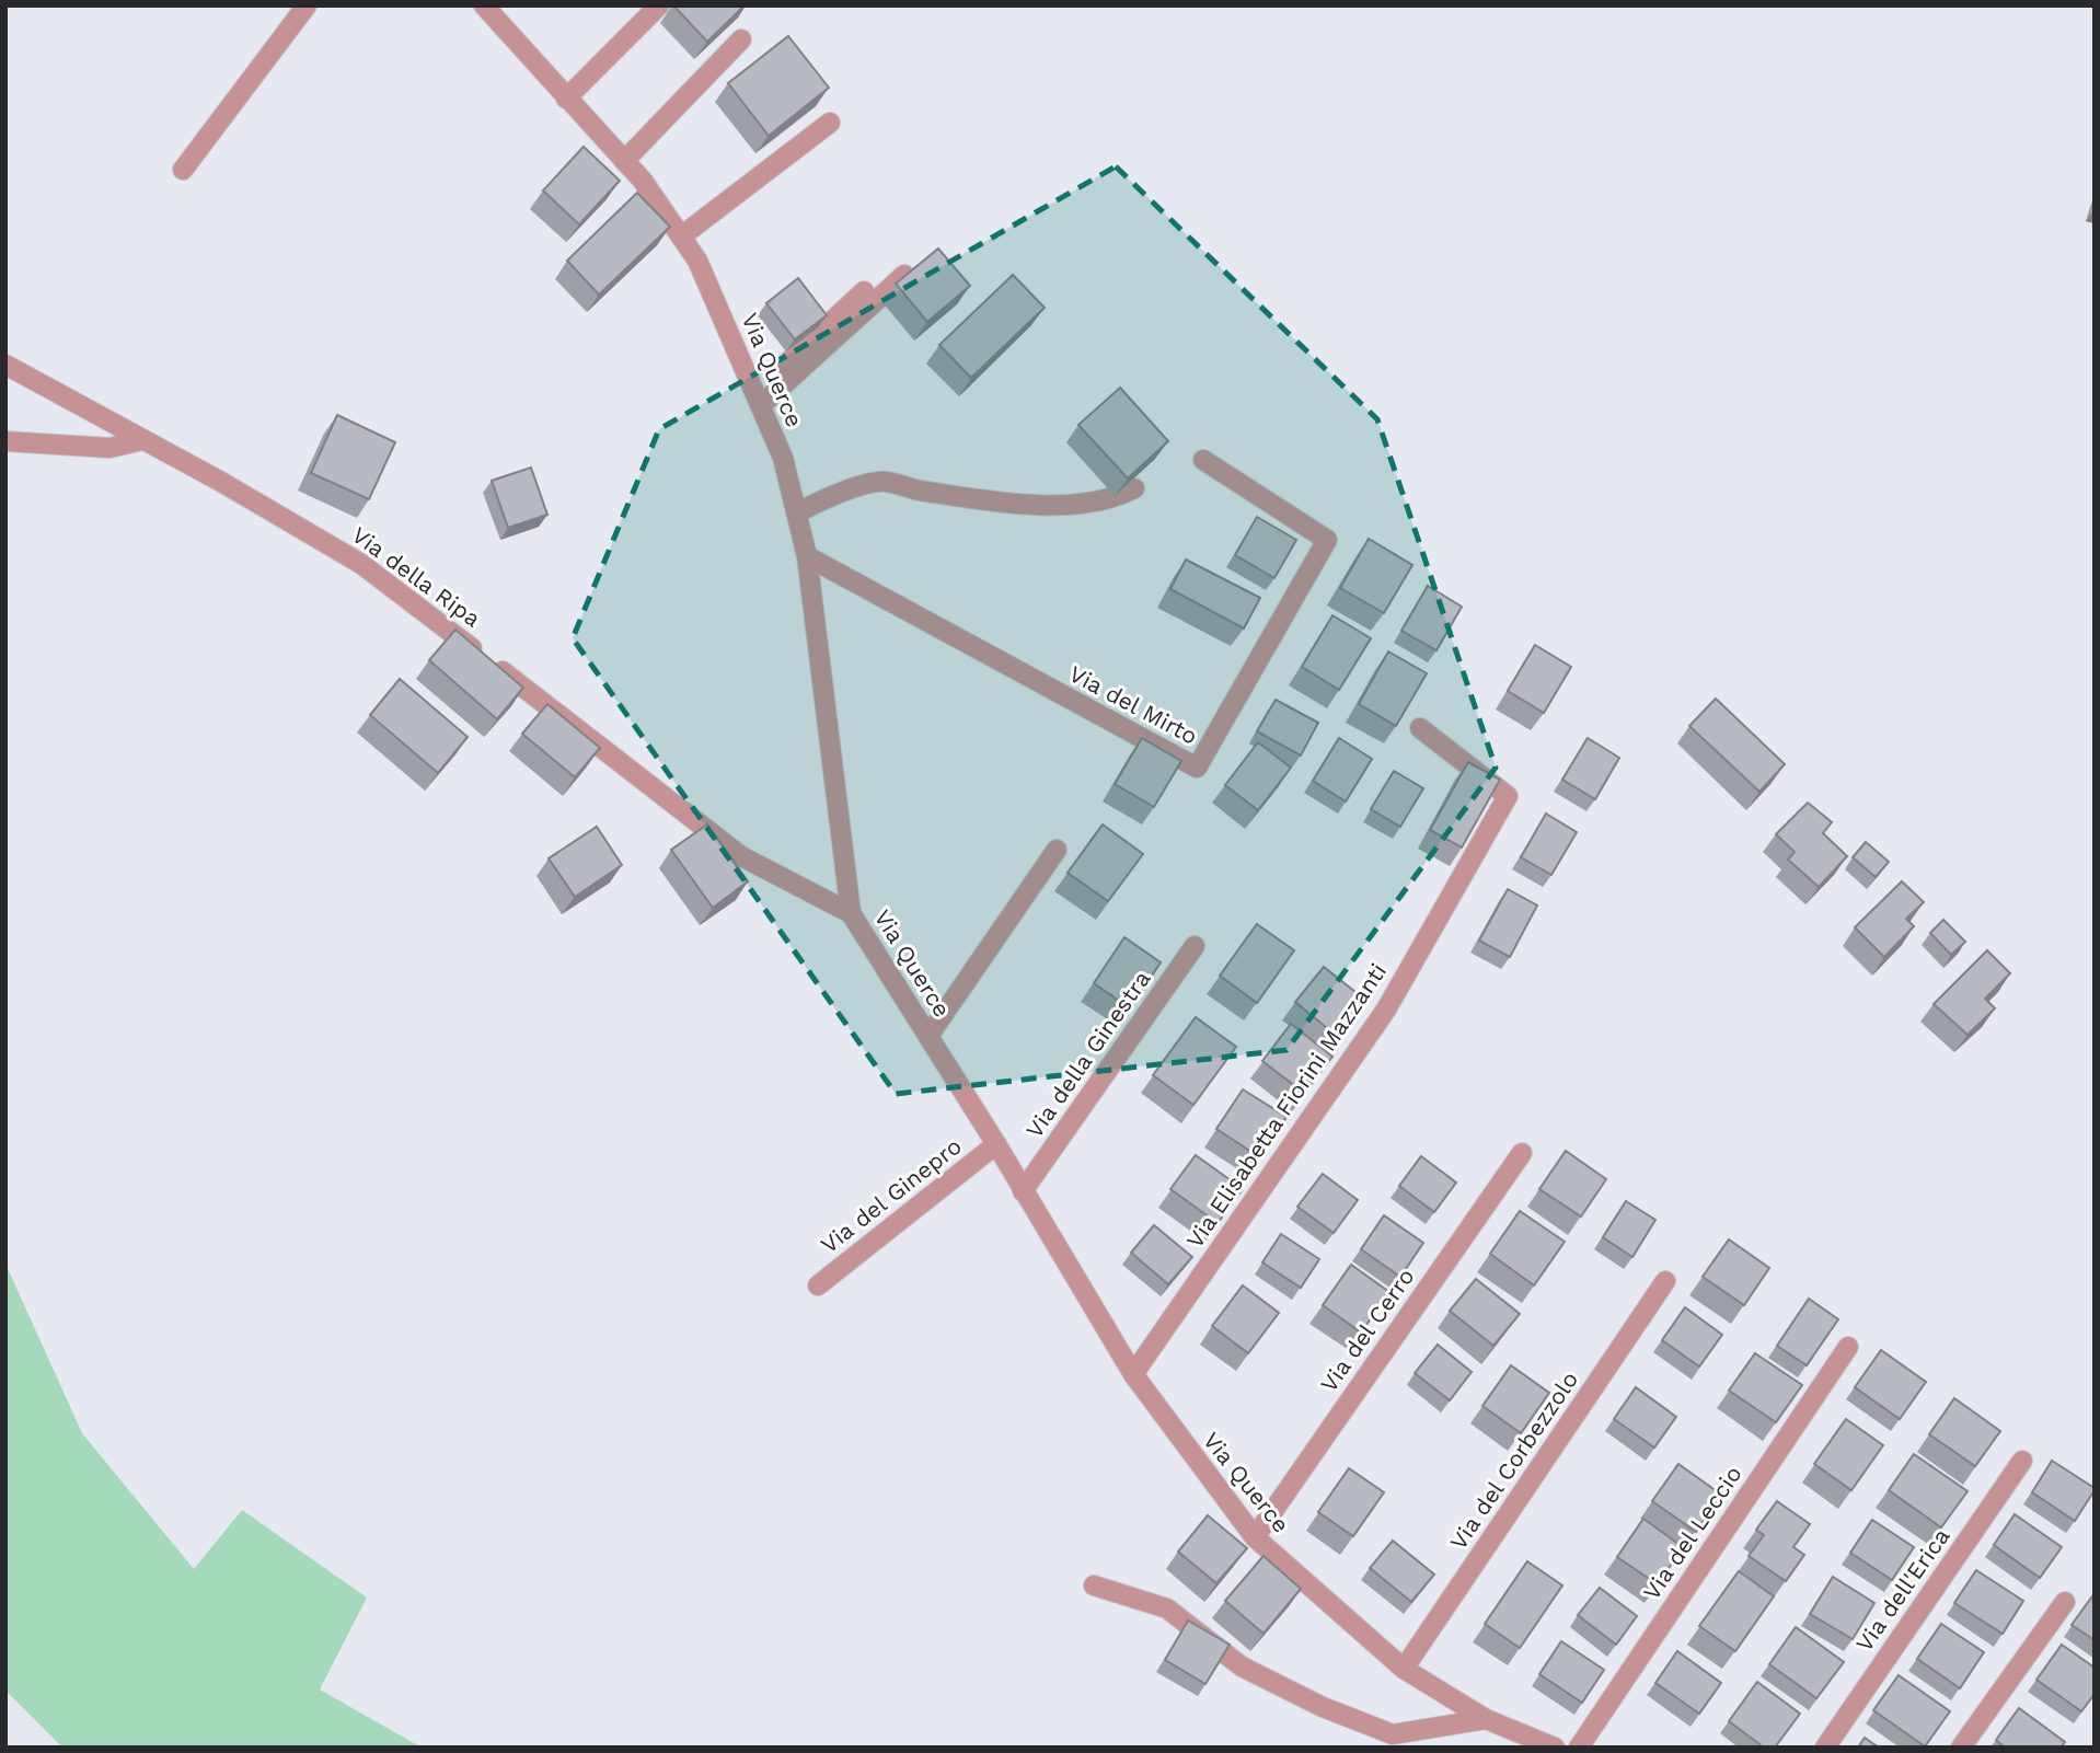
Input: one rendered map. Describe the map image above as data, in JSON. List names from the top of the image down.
{
  "streets": {
    "street": [
      "Via Querce",
      "Via della Ripa",
      "Via del Mirto",
      "Via della Ginestra",
      "Via Elisabetta Fiorini Mazzanti",
      "Via del Ginepro",
      "Via del Cerro",
      "Via del Corbezzolo",
      "Via del Leccio",
      "Via dell'Erica"
    ]
  },
  "crossings": [
    ["Via Querce", "Via della Ripa"],
    ["Via Querce", "Via del Mirto"],
    ["Via Querce", "Via della Ginestra"],
    ["Via Querce", "Via Elisabetta Fiorini Mazzanti"],
    ["Via Querce", "Via del Ginepro"],
    ["Via Querce", "Via del Cerro"],
    ["Via Querce", "Via del Corbezzolo"]
  ]
}
